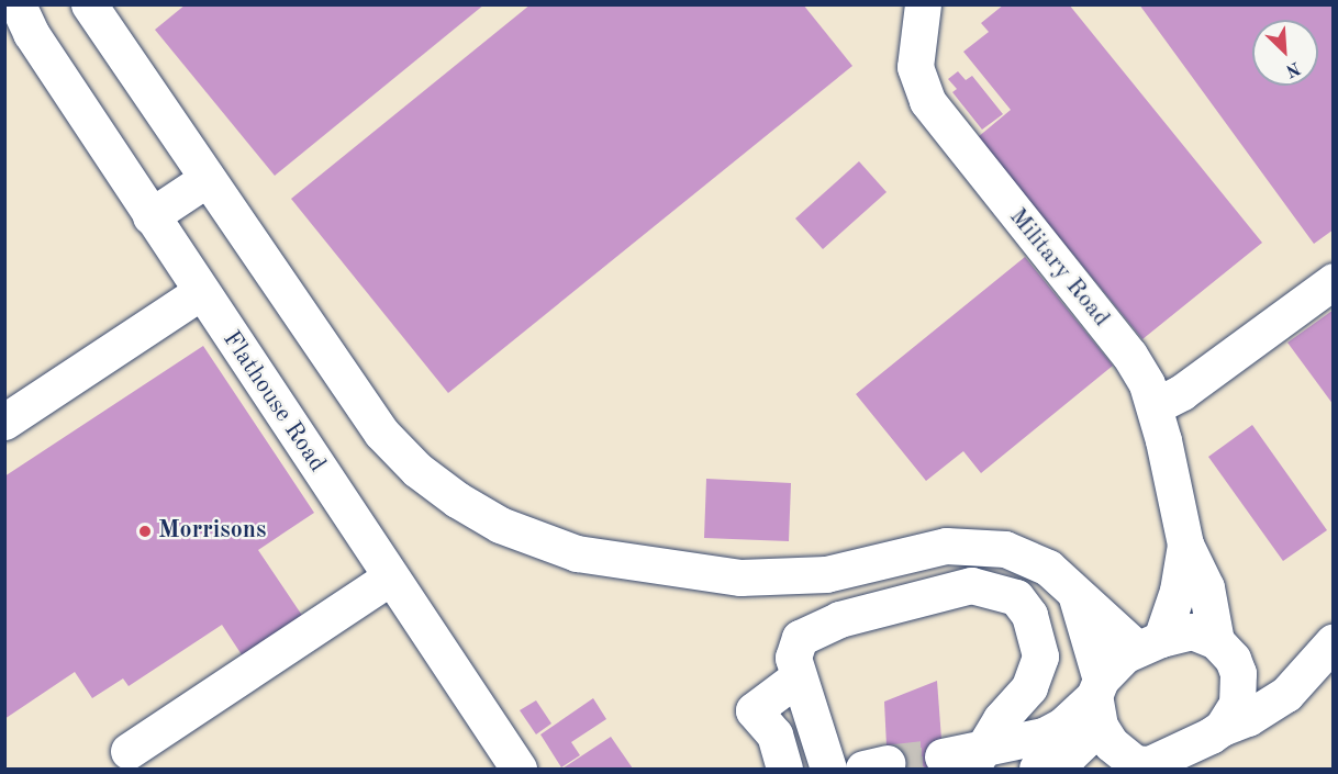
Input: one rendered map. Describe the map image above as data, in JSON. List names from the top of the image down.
{
  "streets": {
    "street": ["Military Road", "Flathouse Road"]
  },
  "places": ["Morrisons"],
  "north": "bottom right"
}
